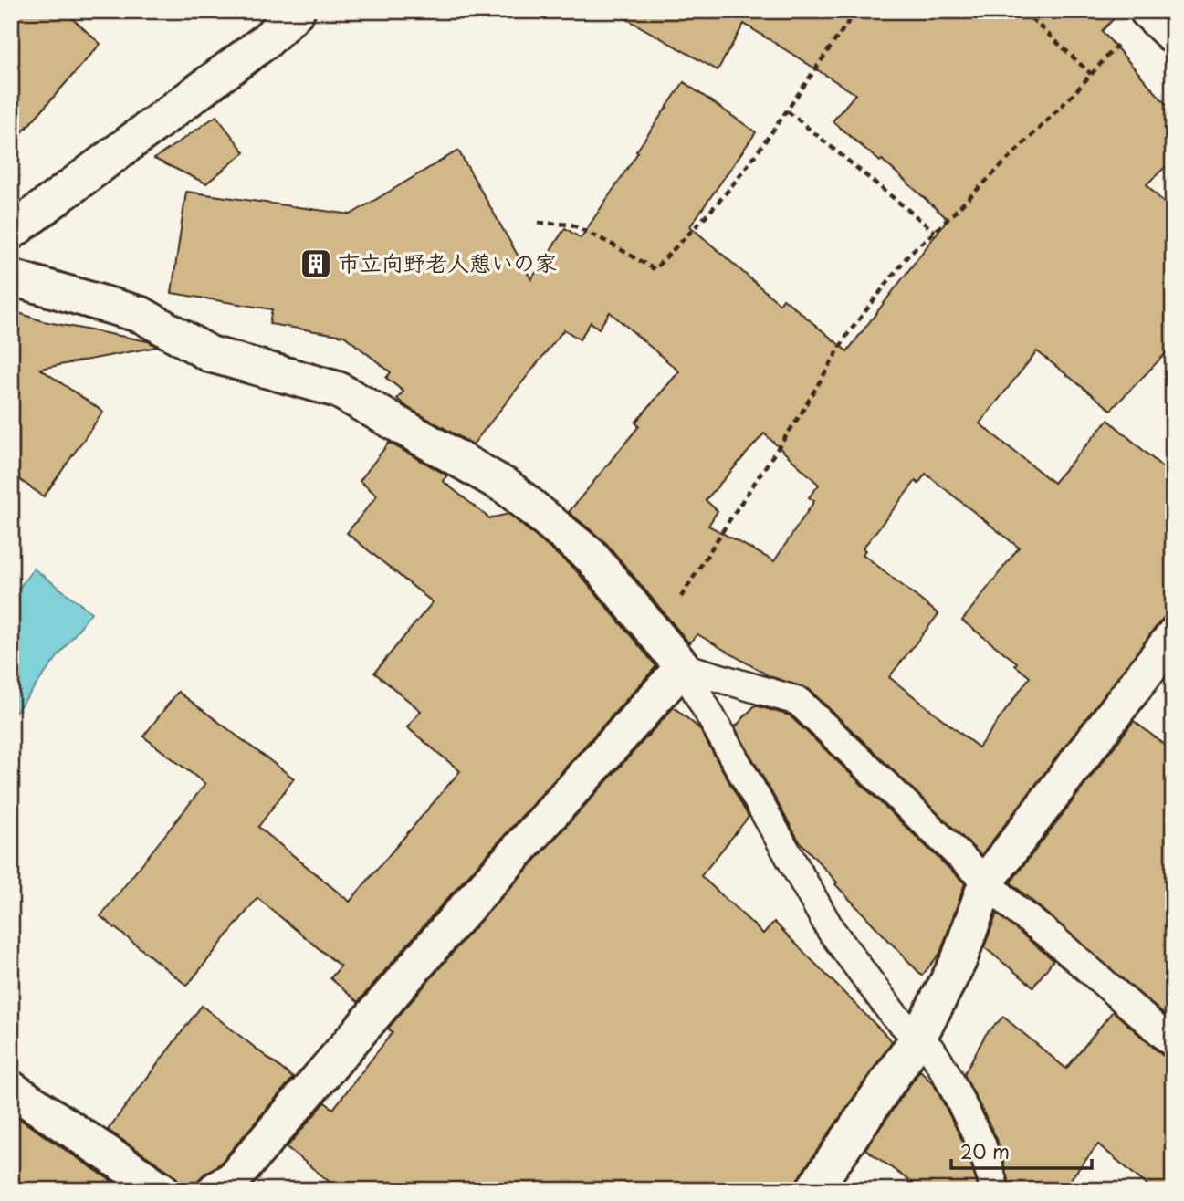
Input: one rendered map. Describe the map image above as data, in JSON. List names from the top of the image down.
{
  "places": {
    "building": ["市立向野老人憩いの家"]
  },
  "scale_bar": "20 m"
}
